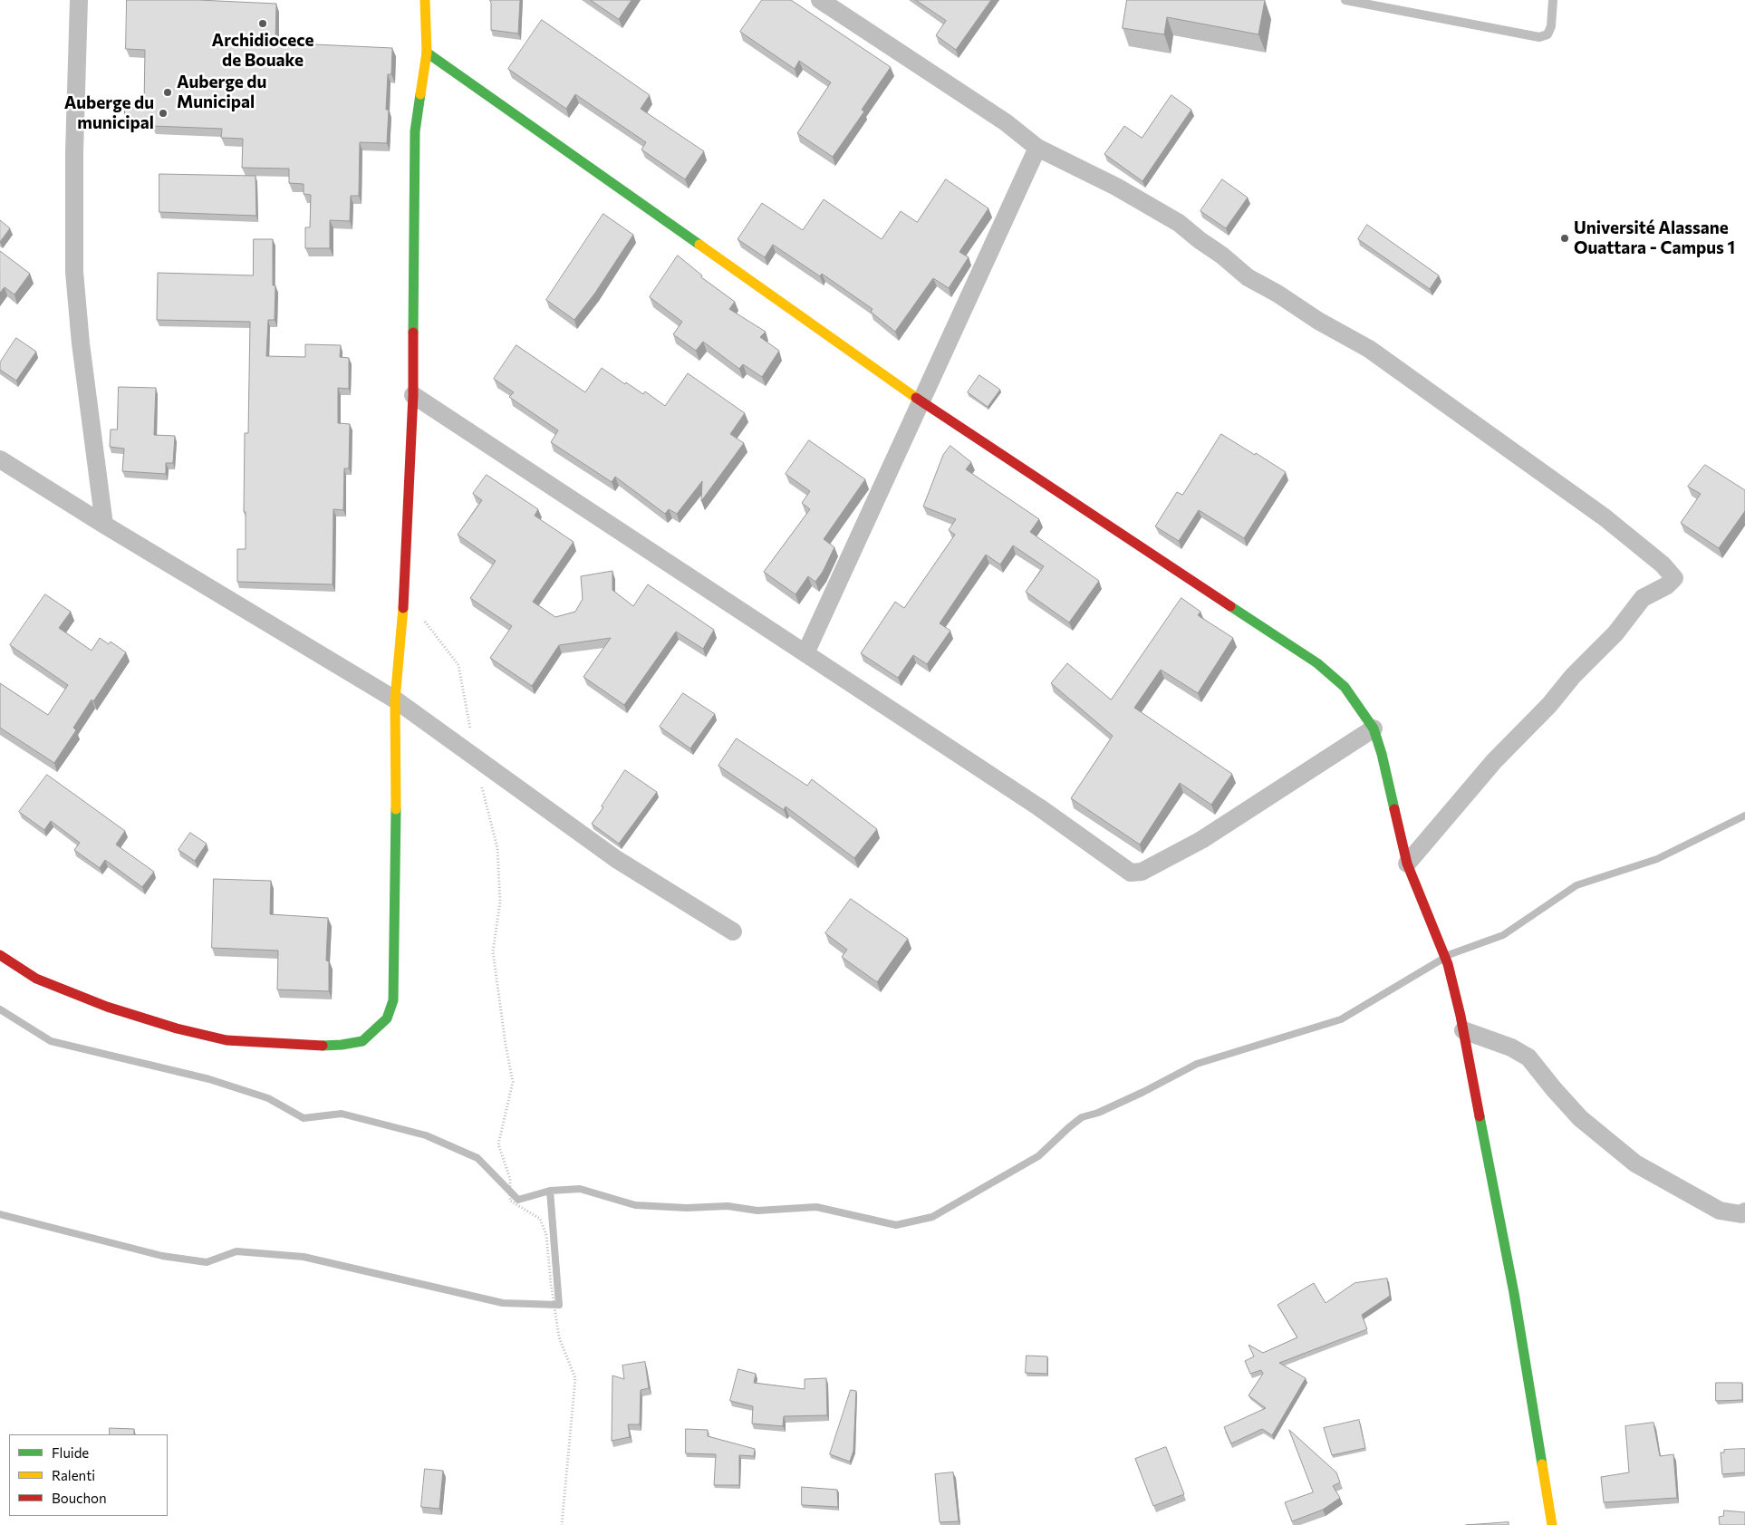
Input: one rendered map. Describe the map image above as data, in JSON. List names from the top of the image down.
{
  "places": [
    "Archidiocece de Bouake",
    "Auberge du Municipal",
    "Auberge du municipal",
    "Université Alassane Ouattara - Campus 1"
  ],
  "legend": ["Fluide", "Ralenti", "Bouchon"]
}
